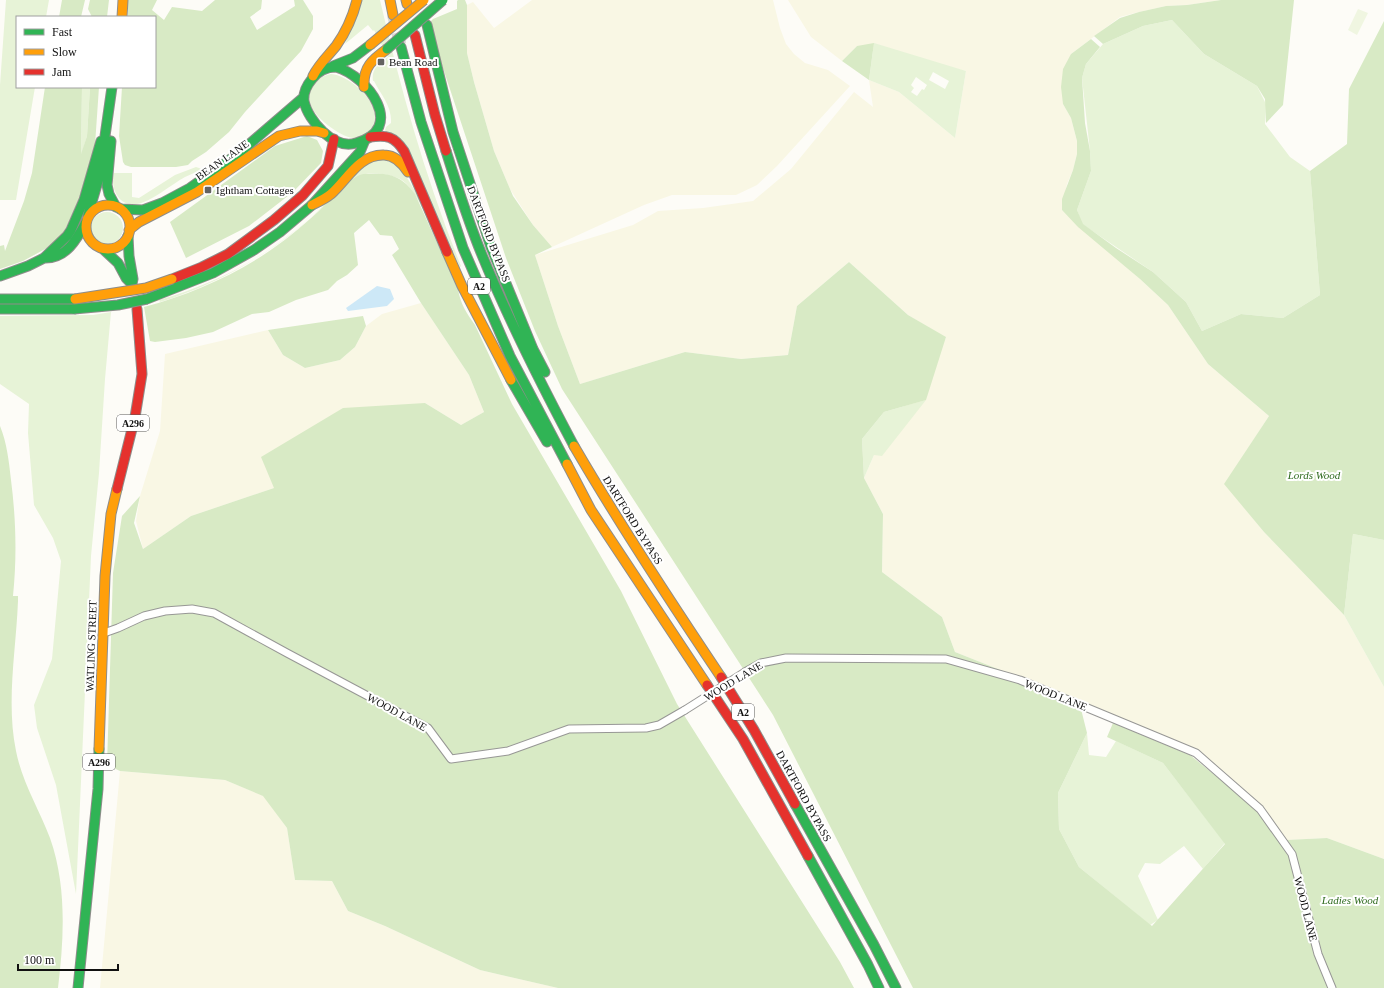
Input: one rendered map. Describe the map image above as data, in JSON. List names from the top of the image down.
{
  "streets": {
    "main road": [
      "BEAN LANE",
      "DARTFORD BYPASS",
      "A2",
      "A296",
      "WATLING STREET"
    ],
    "street": ["WOOD LANE"]
  },
  "crossings": [
    ["DARTFORD BYPASS", "A2"],
    ["WATLING STREET", "WOOD LANE"]
  ],
  "parks": ["Lords Wood", "Ladies Wood"],
  "places": {
    "transit": ["Bean Road", "Ightham Cottages"]
  },
  "legend": ["Fast", "Slow", "Jam"],
  "scale_bar": "100 m"
}
